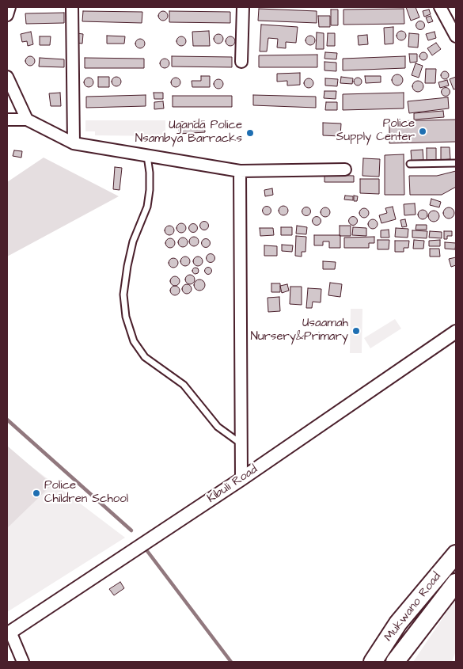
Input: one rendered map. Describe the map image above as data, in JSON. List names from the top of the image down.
{
  "streets": {
    "highway": ["Mukwano Road"],
    "street": ["Kibuli Road"]
  },
  "places": [
    "Police Supply Center",
    "Uganda Police Nsambya Barracks",
    "Usaamah Nursery&Primary",
    "Police Children School"
  ]
}
